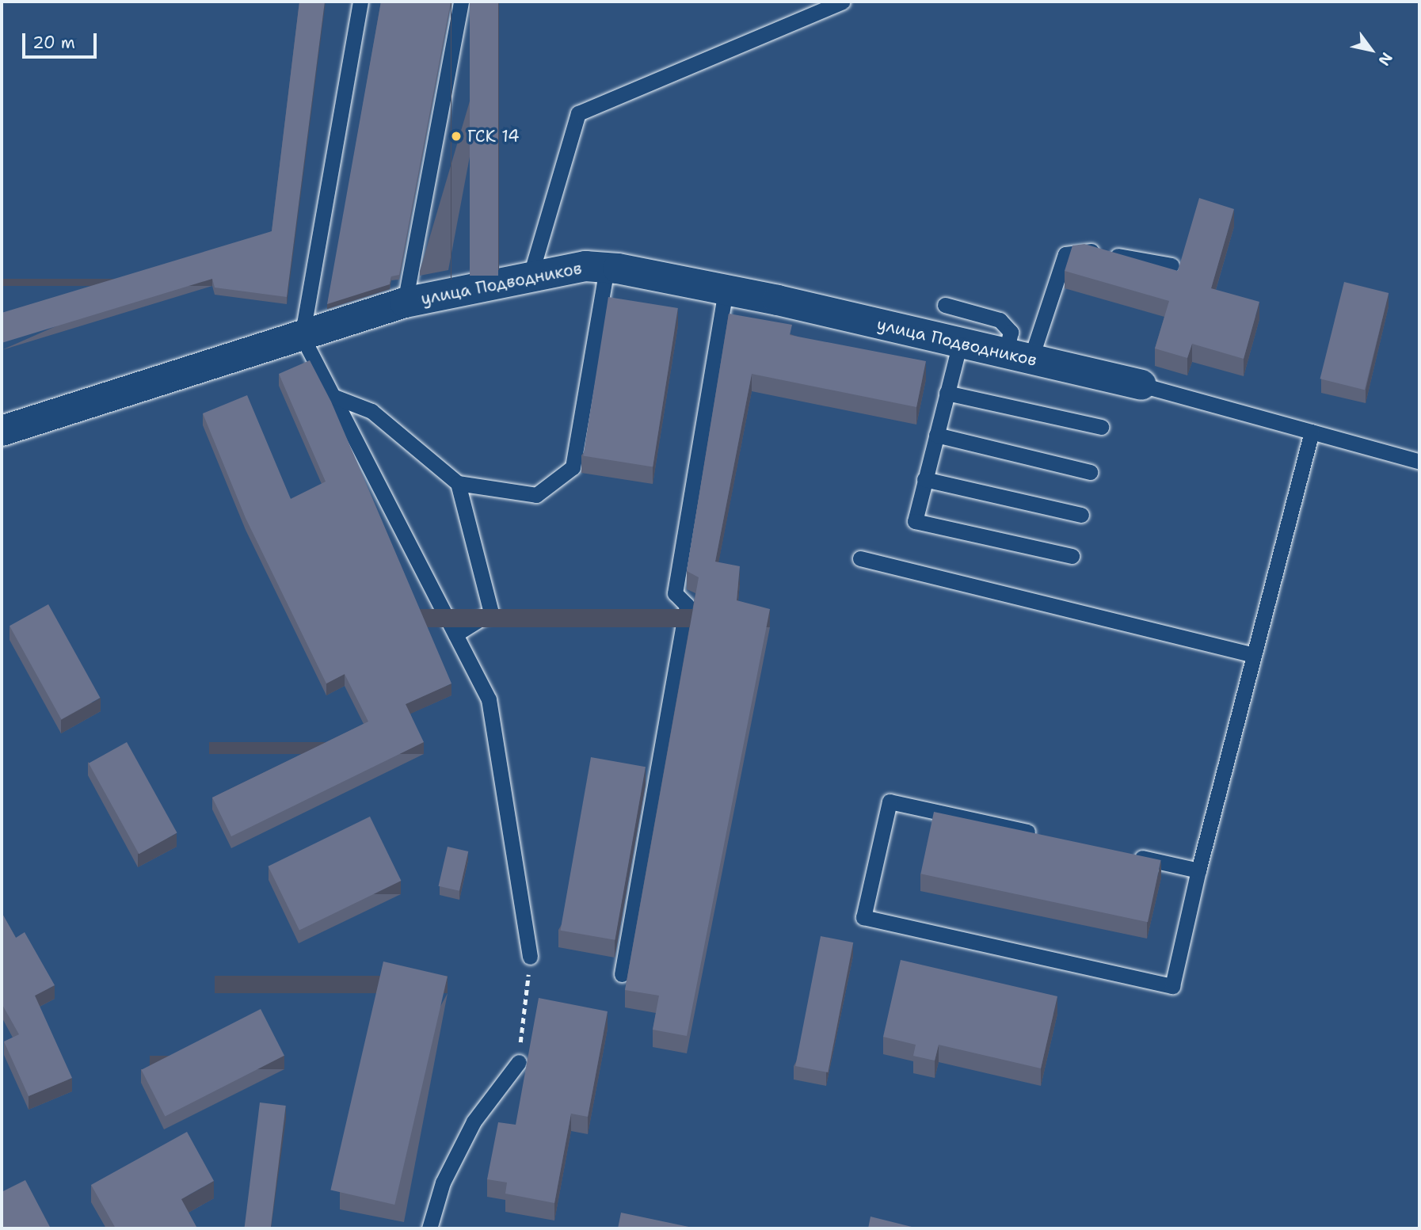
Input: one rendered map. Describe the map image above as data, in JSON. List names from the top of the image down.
{
  "streets": {
    "street": ["улица Подводников"]
  },
  "places": ["ГСК 14"],
  "scale_bar": "20 m",
  "north": "bottom right"
}
